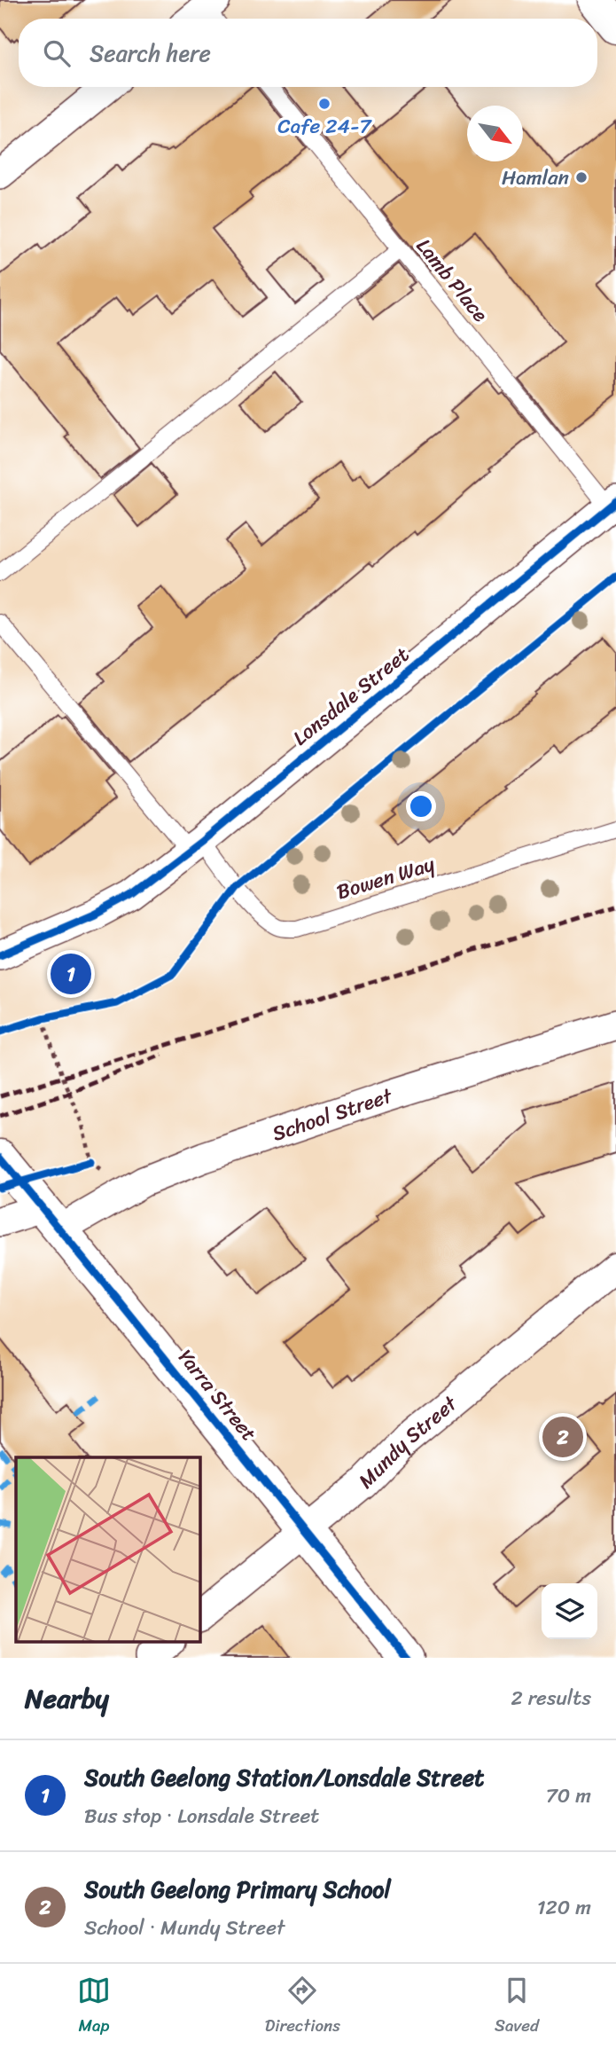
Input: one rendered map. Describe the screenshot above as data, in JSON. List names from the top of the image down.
{
  "streets": {
    "street": [
      "Lonsdale Street",
      "School Street",
      "Yarra Street",
      "Mundy Street"
    ],
    "lane": ["Lamb Place", "Bowen Way"]
  },
  "crossings": [
    ["Lamb Place", "Lonsdale Street"],
    ["Lonsdale Street", "Bowen Way"],
    ["School Street", "Yarra Street"],
    ["Yarra Street", "Mundy Street"]
  ],
  "places": ["Cafe 24-7", "Hamlan"],
  "north": "bottom right",
  "page": {
    "search": "Search here",
    "pins": ["1", "2"],
    "heading": ["Nearby", "2 results"],
    "list": [
      {
        "mark": "1",
        "name": "South Geelong Station/Lonsdale Street",
        "note": "Bus stop · Lonsdale Street",
        "value": "70 m"
      },
      {
        "mark": "2",
        "name": "South Geelong Primary School",
        "note": "School · Mundy Street",
        "value": "120 m"
      }
    ],
    "nav": ["Map", "Directions", "Saved"]
  }
}
